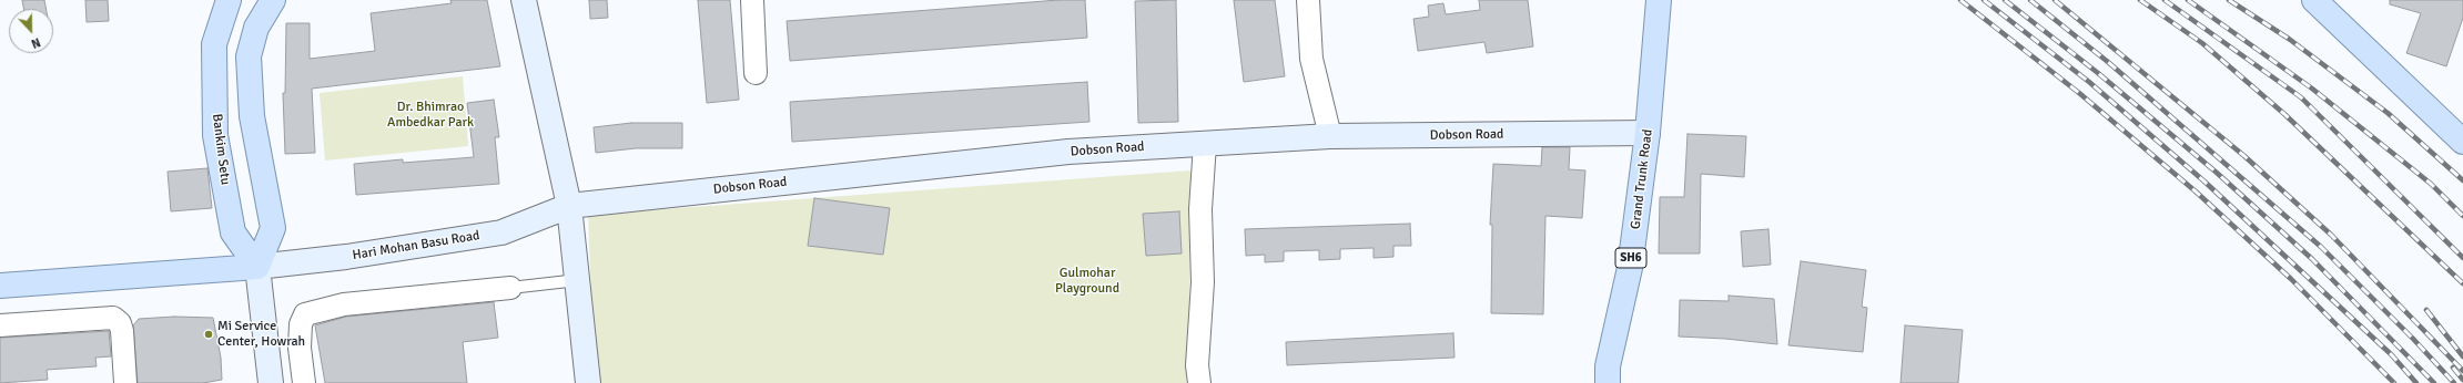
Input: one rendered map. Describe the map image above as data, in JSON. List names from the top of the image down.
{
  "streets": {
    "main road": [
      "Dobson Road",
      "Bankim Setu",
      "Grand Trunk Road",
      "Hari Mohan Basu Road",
      "SH6"
    ]
  },
  "crossings": [
    ["Dobson Road", "Grand Trunk Road"],
    ["Dobson Road", "Hari Mohan Basu Road"],
    ["Bankim Setu", "Hari Mohan Basu Road"]
  ],
  "parks": ["Dr. Bhimrao Ambedkar Park", "Gulmohar Playground"],
  "places": ["Mi Service Center, Howrah"],
  "north": "bottom"
}
